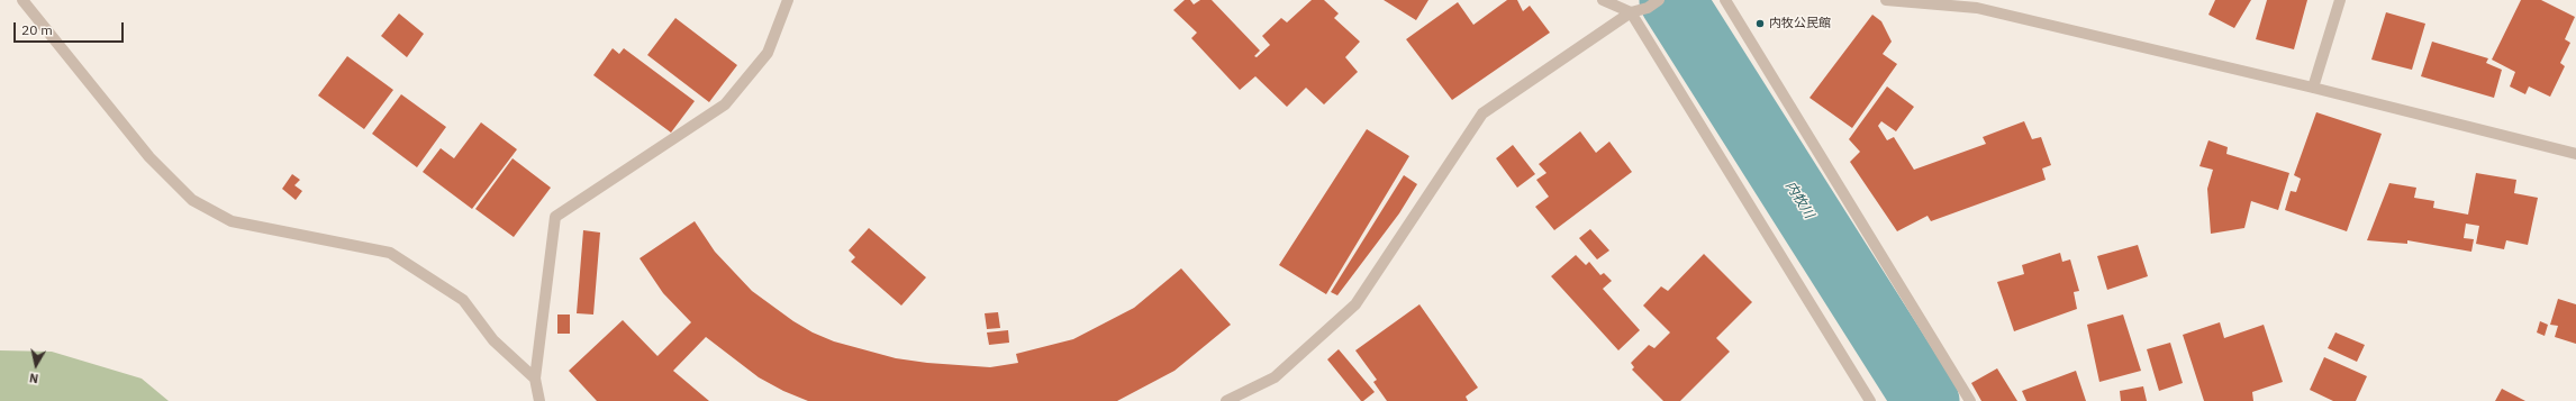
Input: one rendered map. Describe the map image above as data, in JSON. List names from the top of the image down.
{
  "water": ["内牧川"],
  "places": ["内牧公民館"],
  "scale_bar": "20 m",
  "north": "bottom"
}
